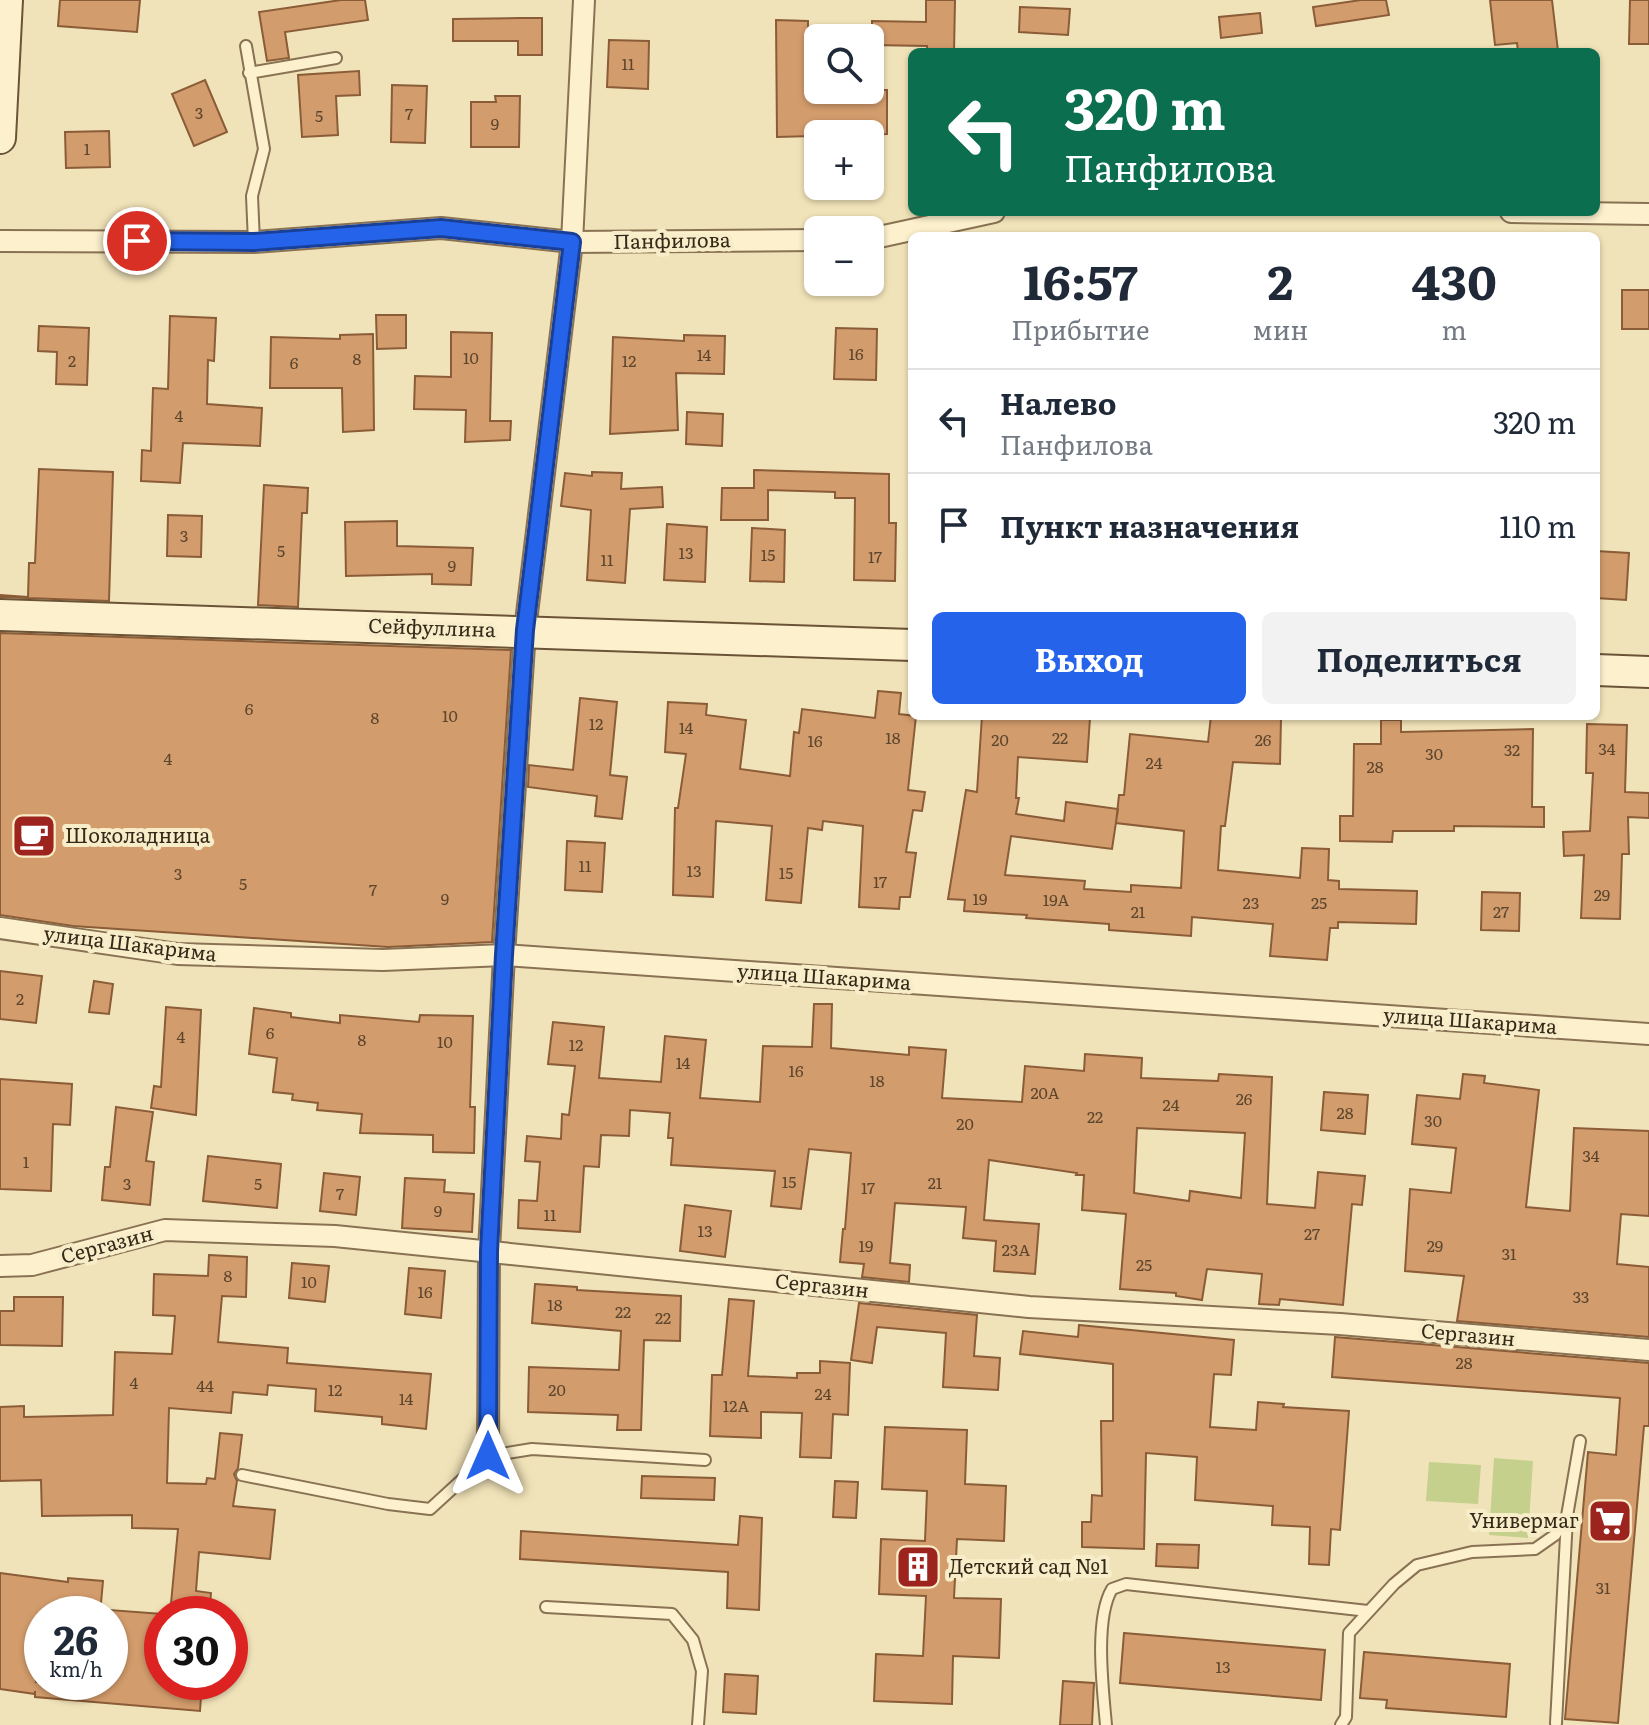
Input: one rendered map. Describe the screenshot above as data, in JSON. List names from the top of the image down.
{
  "streets": {
    "main road": ["Сейфуллина"],
    "street": ["Панфилова", "улица Шакарима", "Сергазин"]
  },
  "places": {
    "cafe": ["Шоколадница"],
    "supermarket": ["Универмаг"],
    "building": ["Детский сад №1"]
  },
  "house_numbers": [
    "11",
    "3",
    "7",
    "5",
    "9",
    "1",
    "16",
    "14",
    "10",
    "8",
    "2",
    "12",
    "6",
    "4",
    "3",
    "5",
    "13",
    "15",
    "17",
    "11",
    "9",
    "6",
    "10",
    "8",
    "12",
    "14",
    "18",
    "22",
    "20",
    "26",
    "16",
    "34",
    "32",
    "30",
    "4",
    "24",
    "28",
    "11",
    "13",
    "15",
    "3",
    "17",
    "5",
    "7",
    "29",
    "9",
    "19",
    "19А",
    "23",
    "25",
    "21",
    "27",
    "2",
    "6",
    "4",
    "8",
    "10",
    "12",
    "14",
    "16",
    "18",
    "20А",
    "26",
    "24",
    "28",
    "22",
    "30",
    "20",
    "34",
    "1",
    "15",
    "21",
    "3",
    "5",
    "17",
    "7",
    "9",
    "11",
    "13",
    "27",
    "19",
    "29",
    "23А",
    "31",
    "25",
    "8",
    "10",
    "16",
    "33",
    "18",
    "22",
    "22",
    "28",
    "4",
    "44",
    "12",
    "20",
    "24",
    "14",
    "12А",
    "31",
    "13"
  ],
  "page": {
    "map_buttons": ["+", "−"],
    "turn": ["320 m", "Панфилова"],
    "eta": [
      "16:57",
      "Прибытие",
      "2",
      "мин",
      "430",
      "m"
    ],
    "list": [
      {
        "name": "Налево",
        "note": "Панфилова",
        "value": "320 m"
      },
      {
        "name": "Пункт назначения",
        "value": "110 m"
      }
    ],
    "buttons": ["Выход", "Поделиться"],
    "speed": "26 km/h",
    "limit": "30"
  }
}
